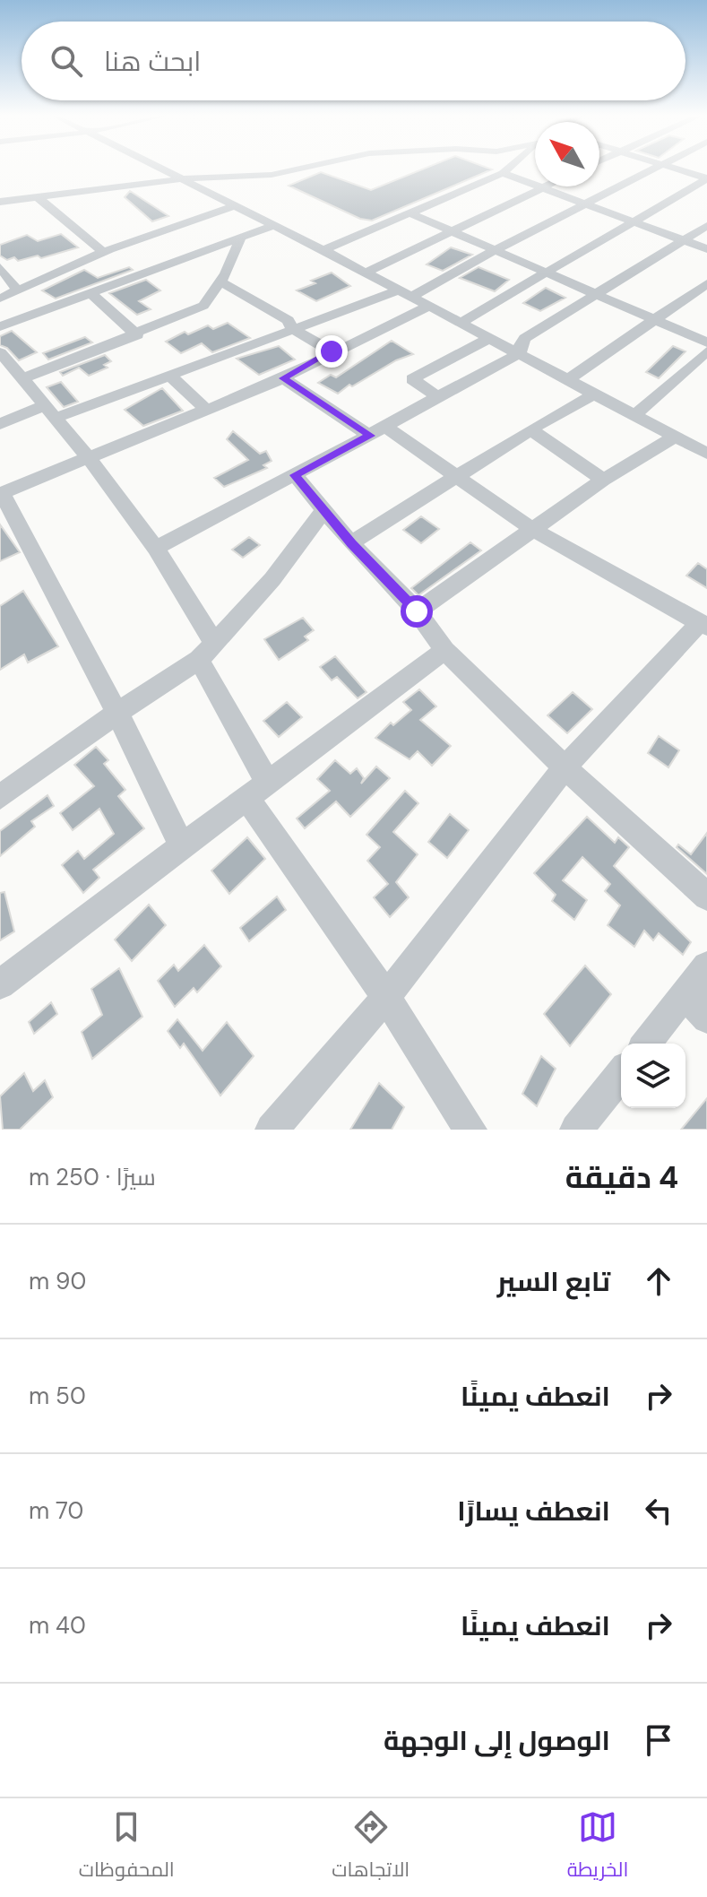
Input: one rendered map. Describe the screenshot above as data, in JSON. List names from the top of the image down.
{
  "north": "top left",
  "page": {
    "search": "ابحث هنا",
    "heading": ["4 دقيقة", "سيرًا · 250 m"],
    "list": [
      ["تابع السير", "90 m"],
      ["انعطف يمينًا", "50 m"],
      ["انعطف يسارًا", "70 m"],
      ["انعطف يمينًا", "40 m"],
      "الوصول إلى الوجهة"
    ],
    "nav": ["الخريطة", "الاتجاهات", "المحفوظات"]
  }
}
